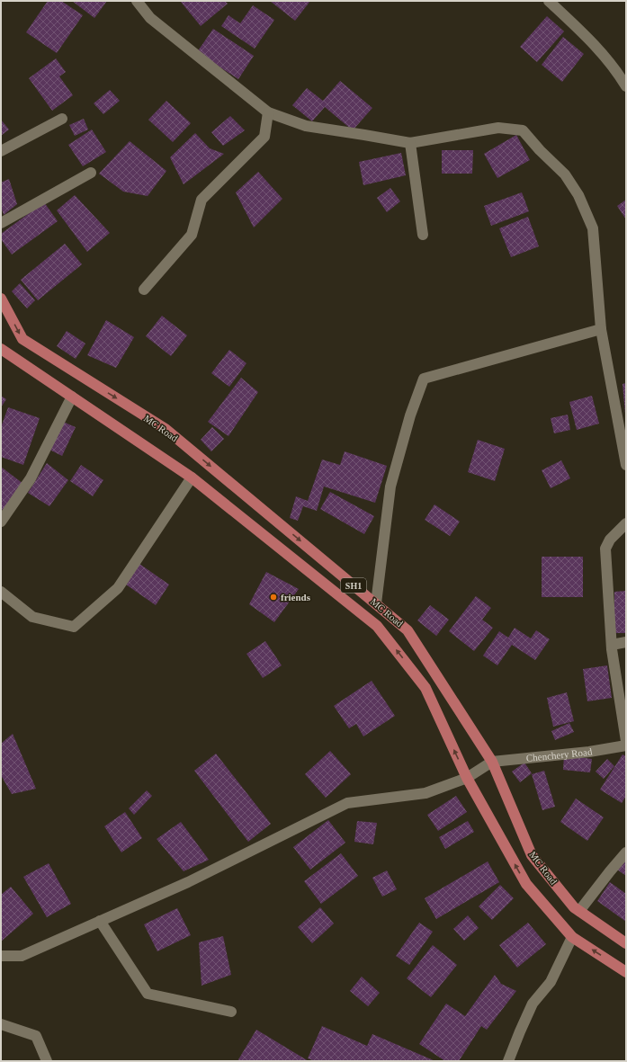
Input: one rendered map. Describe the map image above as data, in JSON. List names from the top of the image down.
{
  "streets": {
    "main road": ["MC Road", "SH1"],
    "street": ["Chenchery Road"]
  },
  "crossings": [
    ["MC Road", "Chenchery Road"]
  ],
  "places": ["friends"]
}
